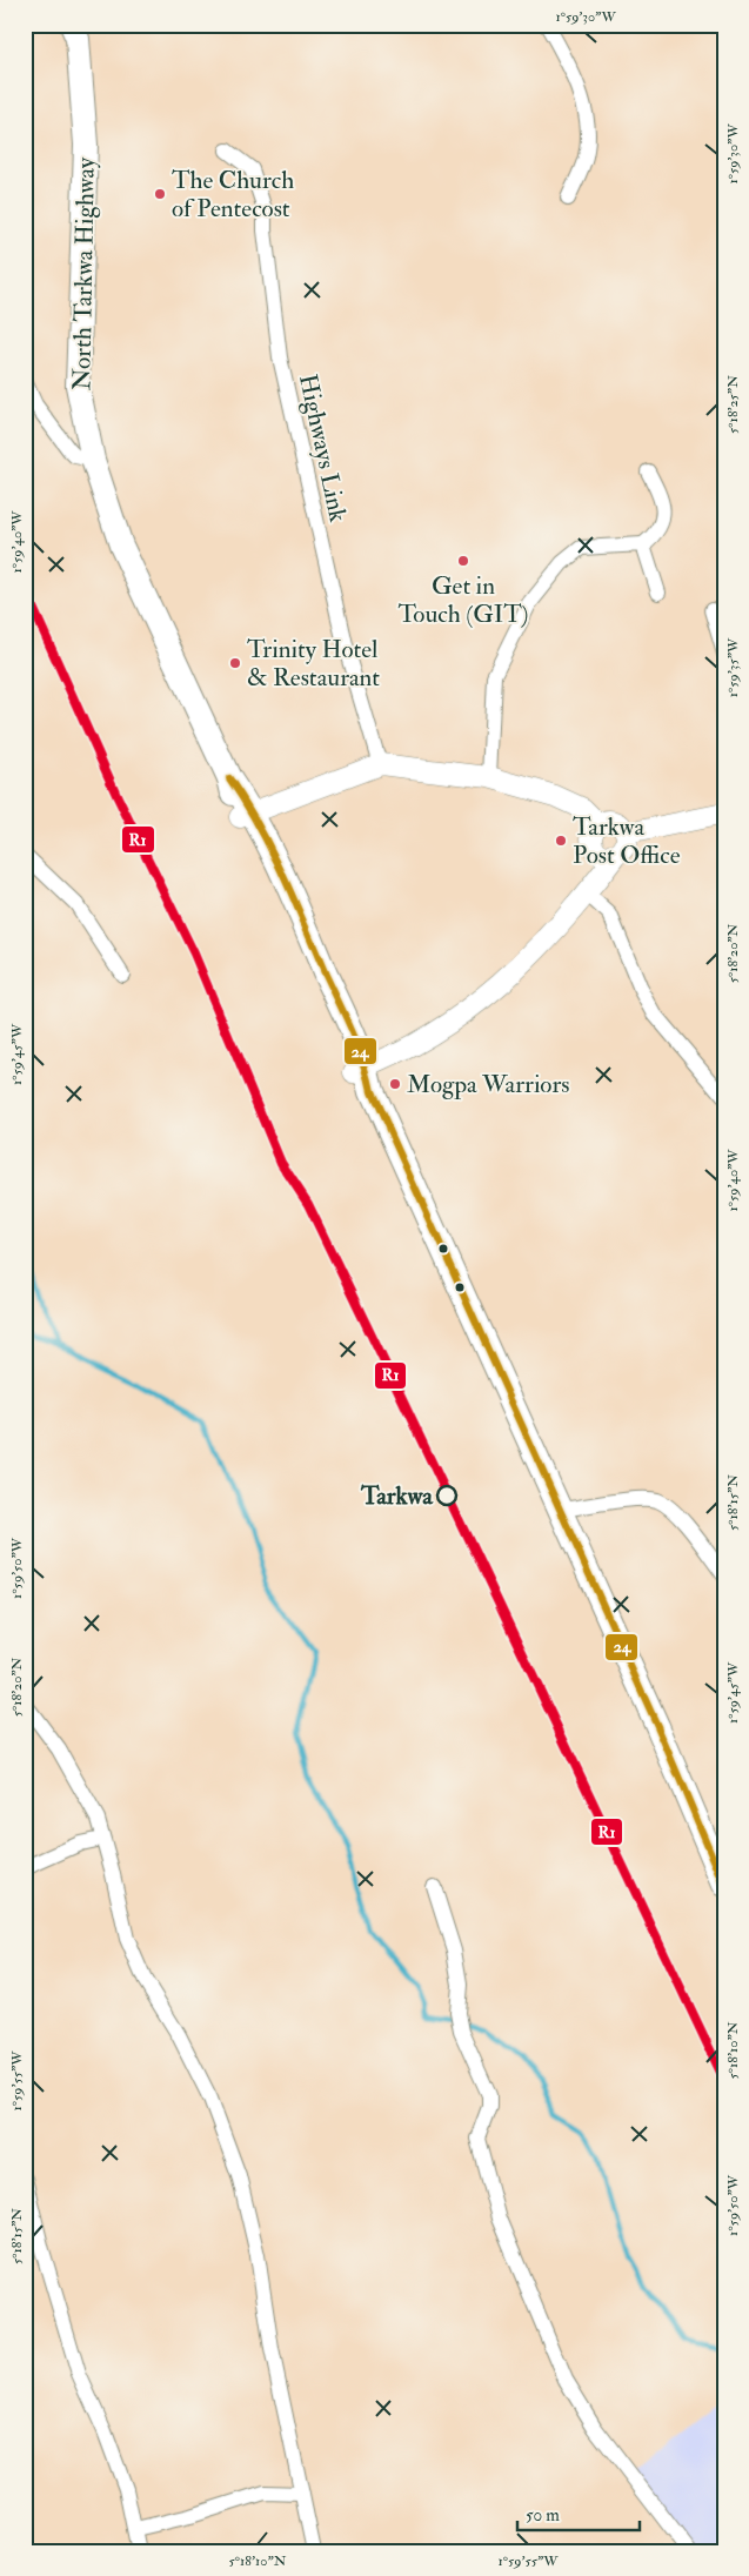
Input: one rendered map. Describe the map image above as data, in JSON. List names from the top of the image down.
{
  "streets": {
    "main road": ["North Tarkwa Highway"],
    "street": ["Highways Link"]
  },
  "places": [
    "The Church of Pentecost",
    "Get in Touch (GIT)",
    "Trinity Hotel & Restaurant",
    "Tarkwa Post Office",
    "Mogpa Warriors",
    "Tarkwa"
  ],
  "lines": ["transit line R1", "transit line 24"],
  "scale_bar": "50 m",
  "coordinates": [
    "1°59'30\"W",
    "5°18'25\"N",
    "1°59'40\"W",
    "1°59'35\"W",
    "5°18'20\"N",
    "1°59'45\"W",
    "5°18'15\"N",
    "1°59'50\"W",
    "5°18'10\"N",
    "1°59'55\"W"
  ]
}
